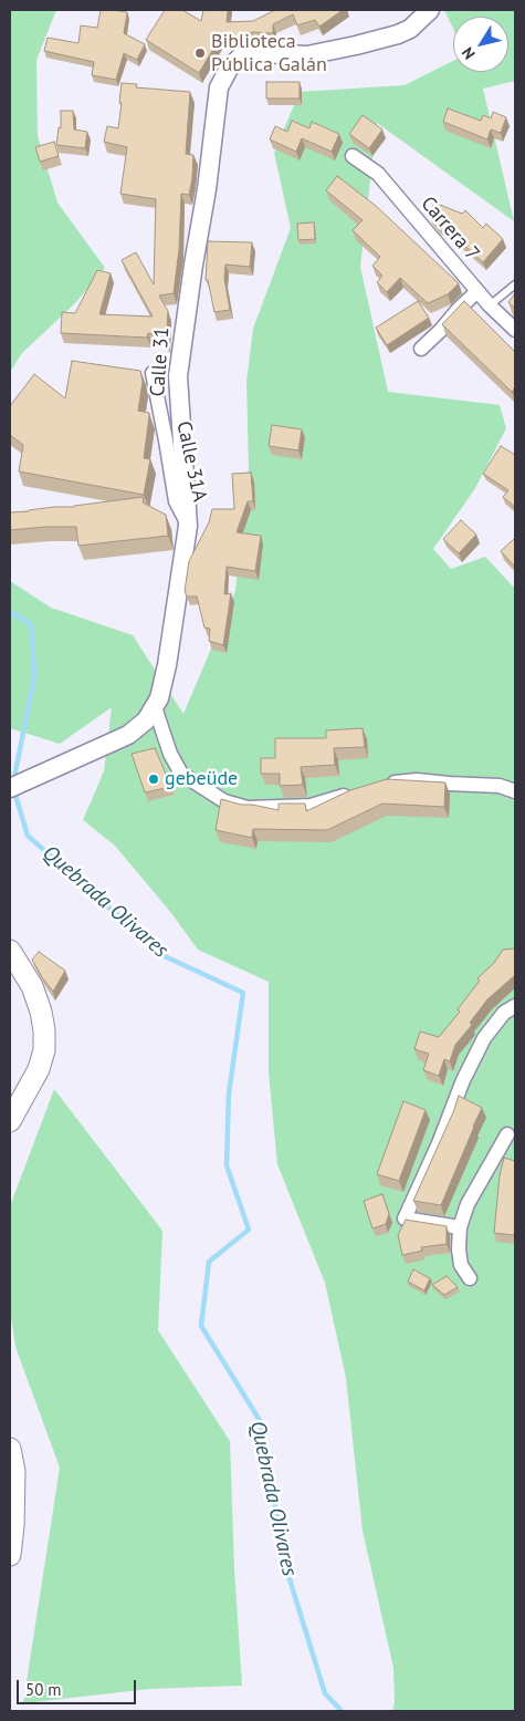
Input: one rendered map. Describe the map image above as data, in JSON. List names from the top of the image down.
{
  "streets": {
    "street": ["Carrera 7", "Calle 31", "Calle 31A"]
  },
  "crossings": [
    ["Calle 31", "Calle 31A"]
  ],
  "water": ["Quebrada Olivares"],
  "places": ["Biblioteca Pública Galán", "gebeüde"],
  "scale_bar": "50 m",
  "north": "bottom left"
}
